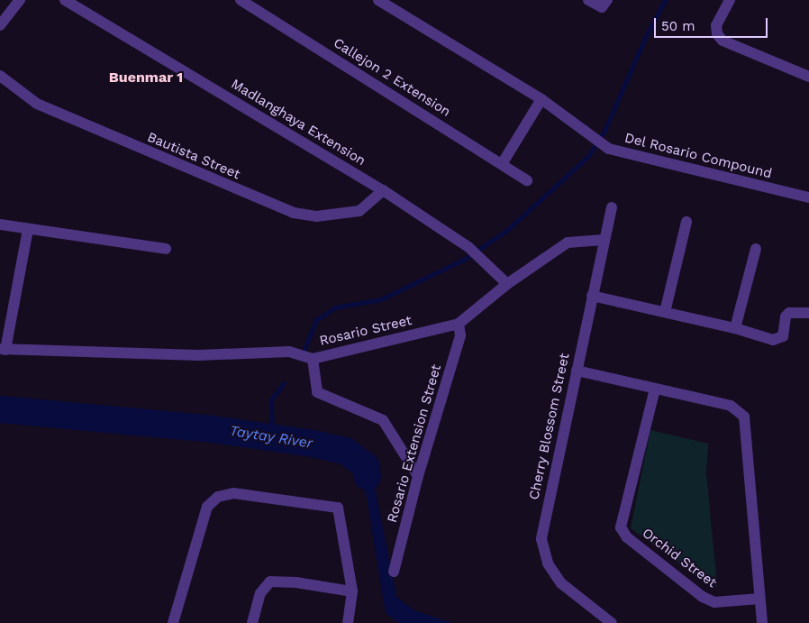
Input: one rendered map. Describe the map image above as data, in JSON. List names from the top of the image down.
{
  "streets": {
    "street": [
      "Callejon 2 Extension",
      "Madlanghaya Extension",
      "Bautista Street",
      "Del Rosario Compound",
      "Rosario Street",
      "Cherry Blossom Street",
      "Rosario Extension Street",
      "Orchid Street"
    ]
  },
  "crossings": [
    ["Madlanghaya Extension", "Bautista Street"],
    ["Madlanghaya Extension", "Rosario Street"],
    ["Rosario Street", "Cherry Blossom Street"],
    ["Rosario Street", "Rosario Extension Street"]
  ],
  "districts": ["Buenmar 1"],
  "water": ["Taytay River"],
  "scale_bar": "50 m"
}
